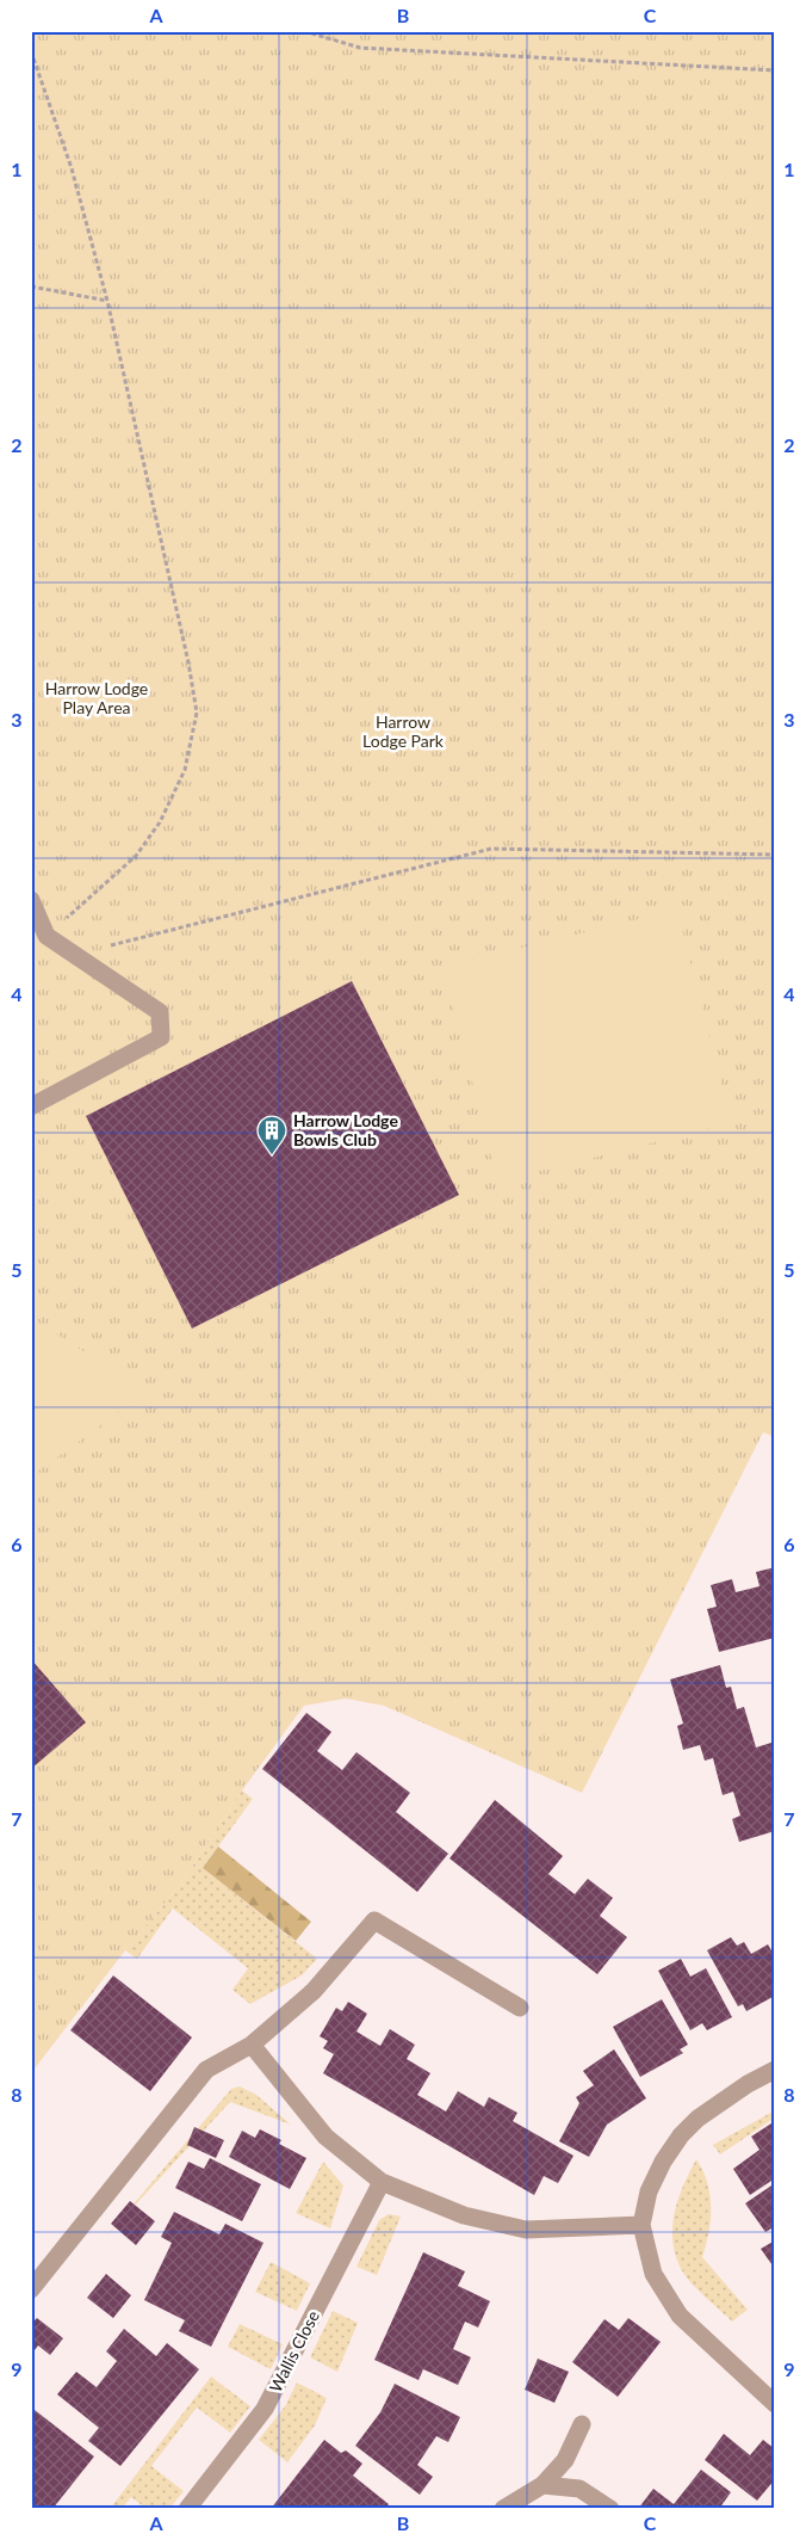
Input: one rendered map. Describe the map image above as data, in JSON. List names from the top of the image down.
{
  "streets": {
    "street": ["Wallis Close"]
  },
  "parks": ["Harrow Lodge Play Area", "Harrow Lodge Park"],
  "places": {
    "building": ["Harrow Lodge Bowls Club"]
  },
  "grid": {
    "columns": ["A", "B", "C"],
    "rows": [
      "1",
      "2",
      "3",
      "4",
      "5",
      "6",
      "7",
      "8",
      "9"
    ]
  }
}
